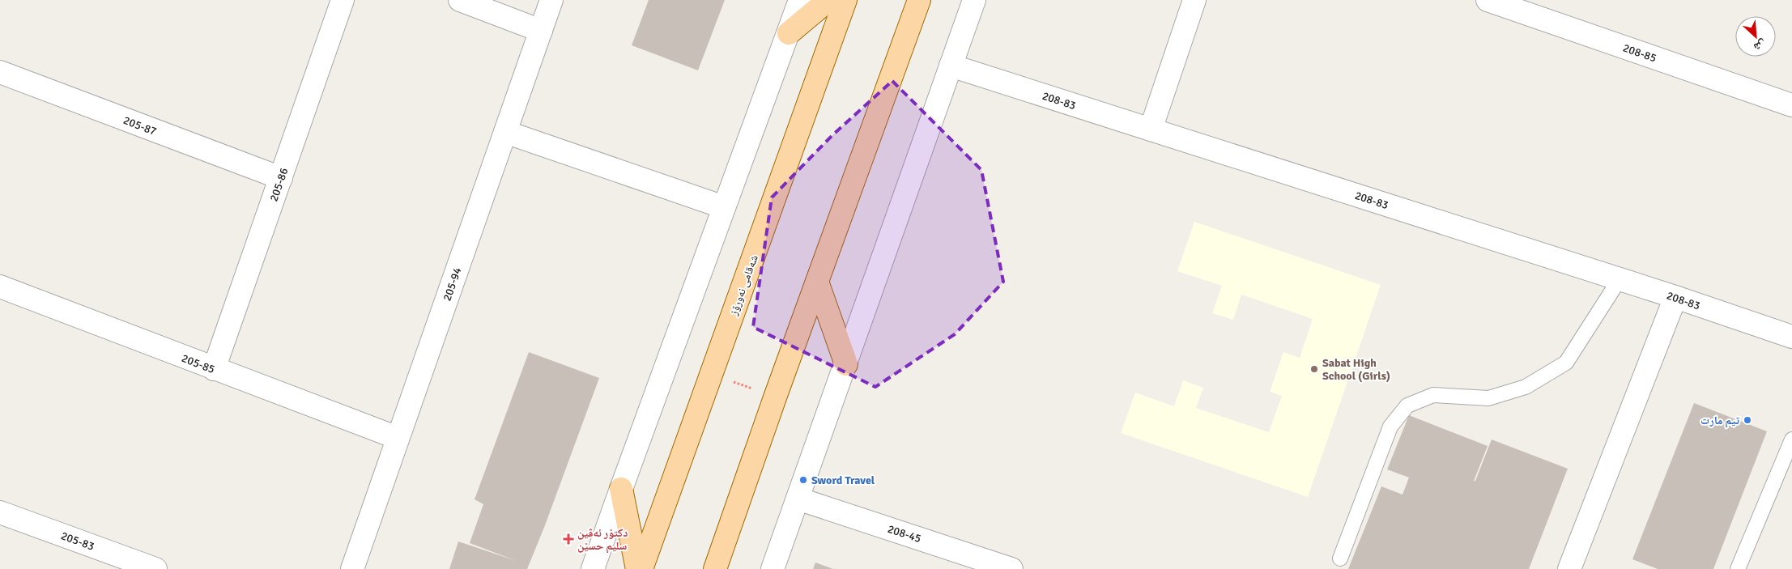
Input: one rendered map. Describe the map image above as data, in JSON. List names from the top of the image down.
{
  "streets": {
    "main road": ["شەقامی نەورۆز"],
    "street": [
      "208-85",
      "208-83",
      "205-87",
      "205-86",
      "205-94",
      "205-85",
      "208-45",
      "205-83"
    ]
  },
  "crossings": [
    ["205-87", "205-86"],
    ["205-86", "205-85"],
    ["205-94", "205-85"]
  ],
  "places": {
    "other": ["Sabat High School (Girls)", "تيم مارت", "Sword Travel"],
    "health": ["دکتۆر ئەڤین سلیم حسێن"]
  },
  "north": "bottom right"
}
